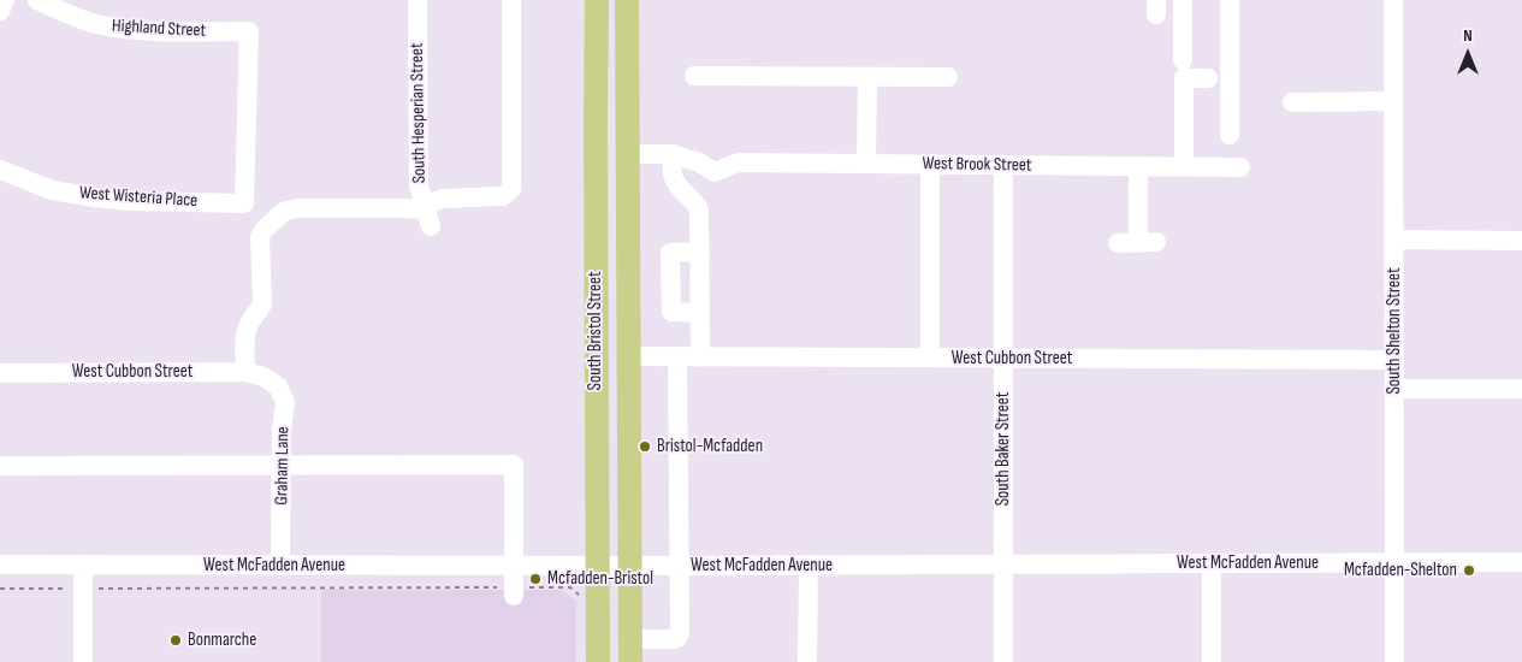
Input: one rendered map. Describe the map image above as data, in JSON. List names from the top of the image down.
{
  "streets": {
    "main road": ["South Bristol Street"],
    "street": [
      "Highland Street",
      "South Hesperian Street",
      "West Brook Street",
      "West Wisteria Place",
      "South Shelton Street",
      "West Cubbon Street",
      "South Baker Street",
      "Graham Lane",
      "West McFadden Avenue"
    ]
  },
  "crossings": [
    ["Highland Street", "West Wisteria Place"],
    ["West Brook Street", "South Baker Street"],
    ["South Bristol Street", "West Cubbon Street"],
    ["South Bristol Street", "West McFadden Avenue"],
    ["South Shelton Street", "West Cubbon Street"],
    ["South Shelton Street", "West McFadden Avenue"],
    ["West Cubbon Street", "South Baker Street"],
    ["West Cubbon Street", "Graham Lane"],
    ["South Baker Street", "West McFadden Avenue"],
    ["Graham Lane", "West McFadden Avenue"]
  ],
  "places": [
    "Bristol-Mcfadden",
    "Mcfadden-Shelton",
    "Mcfadden-Bristol",
    "Bonmarche"
  ],
  "north": "top"
}
